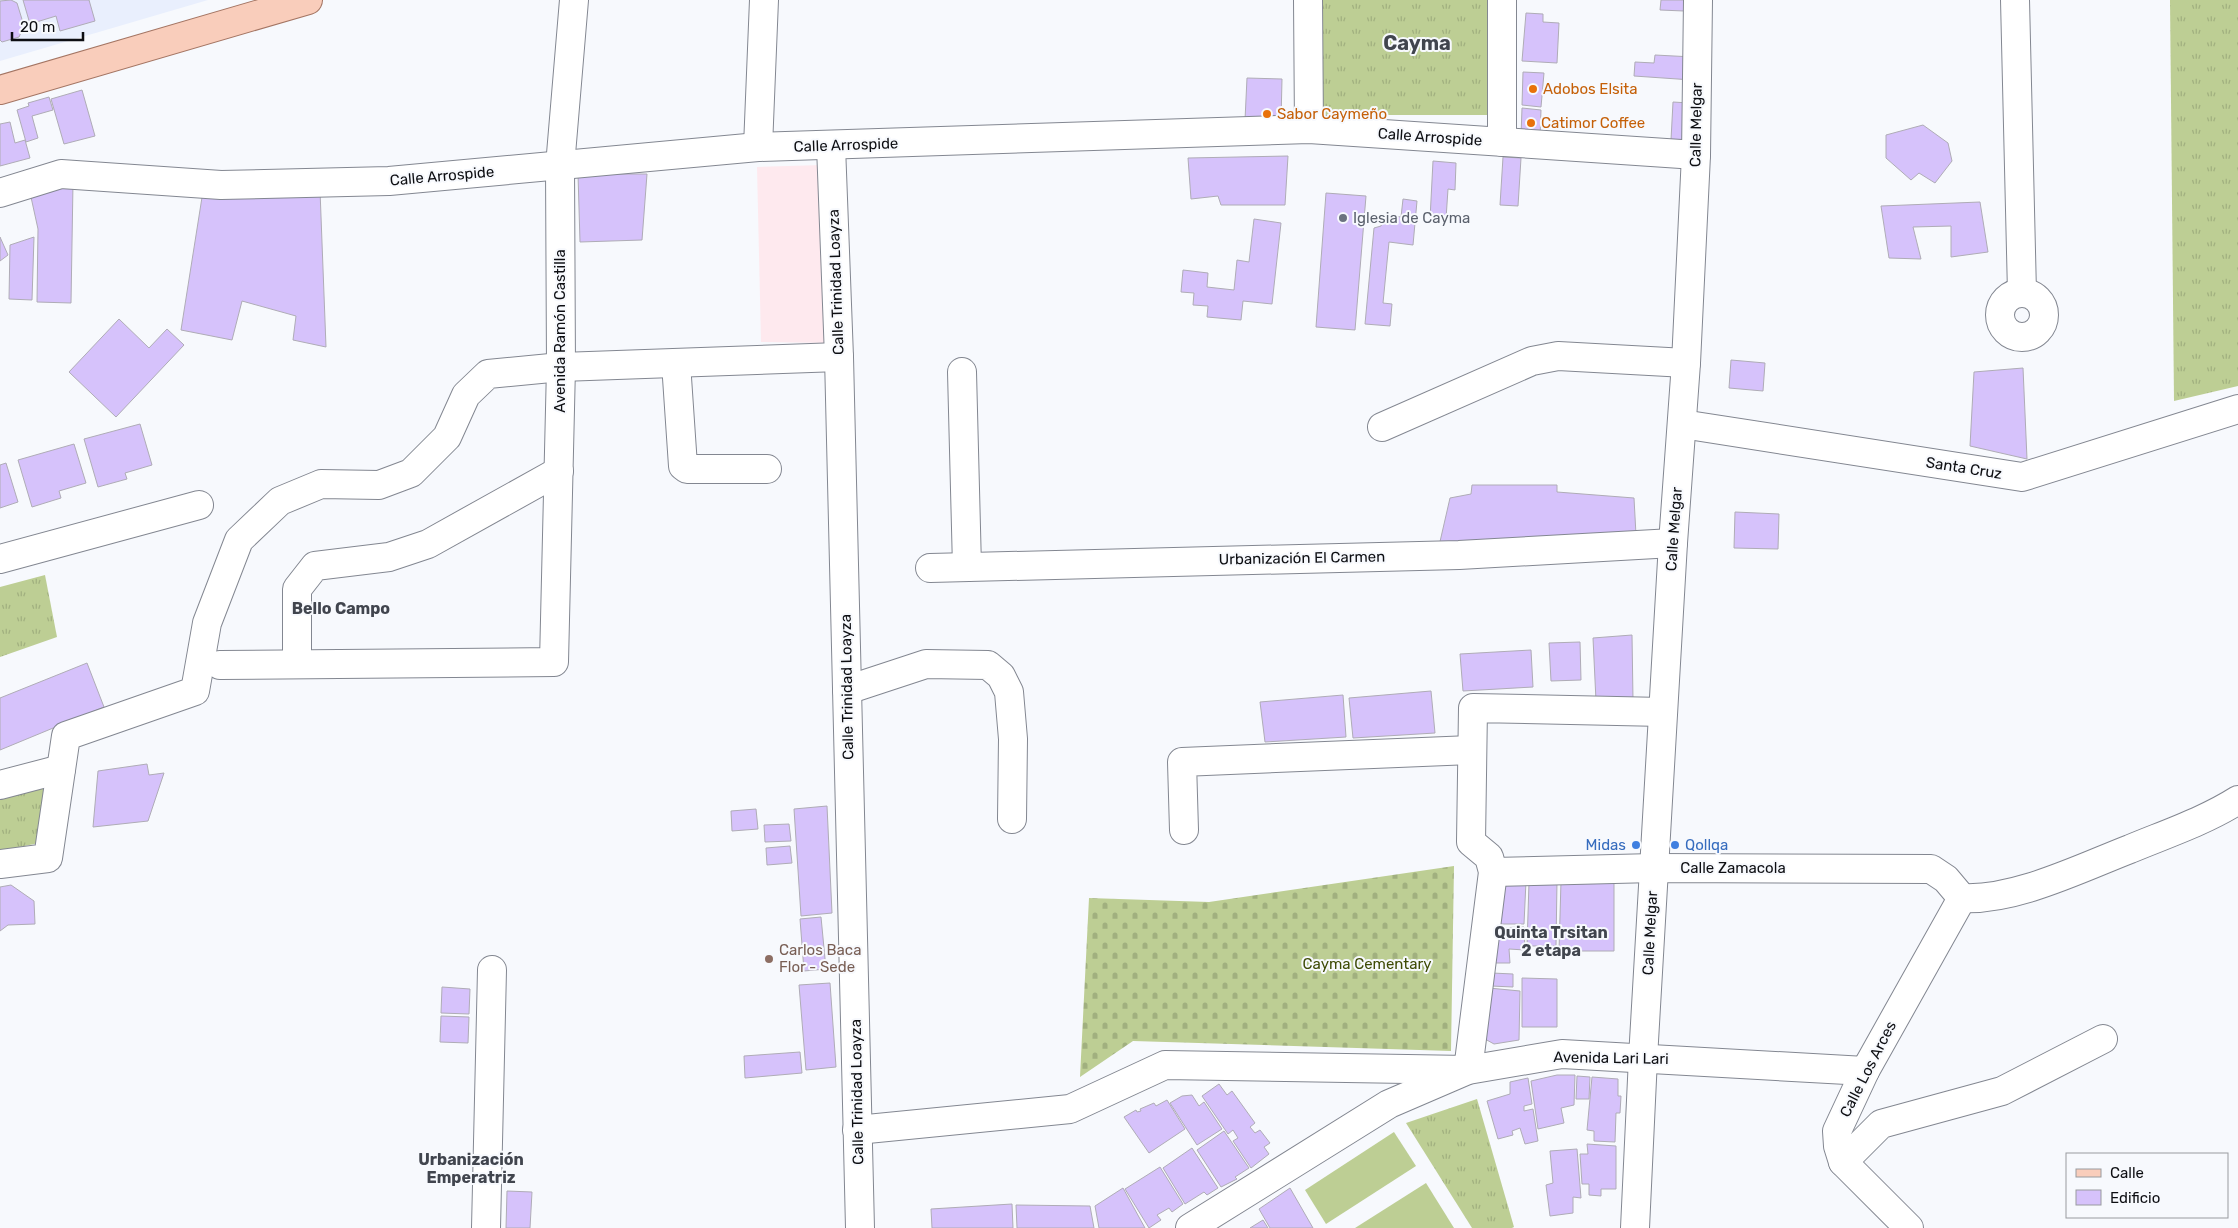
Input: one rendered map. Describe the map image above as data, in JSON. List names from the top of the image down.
{
  "streets": {
    "street": [
      "Calle Melgar",
      "Calle Arrospide",
      "Calle Trinidad Loayza",
      "Avenida Ramón Castilla",
      "Santa Cruz",
      "Urbanización El Carmen",
      "Calle Zamacola",
      "Avenida Lari Lari",
      "Calle Los Arces"
    ]
  },
  "crossings": [
    ["Calle Melgar", "Calle Arrospide"],
    ["Calle Melgar", "Santa Cruz"],
    ["Calle Melgar", "Urbanización El Carmen"],
    ["Calle Melgar", "Calle Zamacola"],
    ["Calle Melgar", "Avenida Lari Lari"],
    ["Calle Arrospide", "Calle Trinidad Loayza"],
    ["Calle Arrospide", "Avenida Ramón Castilla"],
    ["Calle Zamacola", "Calle Los Arces"],
    ["Avenida Lari Lari", "Calle Los Arces"]
  ],
  "districts": [
    "Cayma",
    "Bello Campo",
    "Quinta Trsitan 2 etapa",
    "Urbanización Emperatriz"
  ],
  "parks": ["Cayma Cementary"],
  "places": [
    "Adobos Elsita",
    "Sabor Caymeño",
    "Catimor Coffee",
    "Iglesia de Cayma",
    "Midas",
    "Qollqa",
    "Carlos Baca Flor - Sede"
  ],
  "legend": ["Calle", "Edificio"],
  "scale_bar": "20 m"
}
